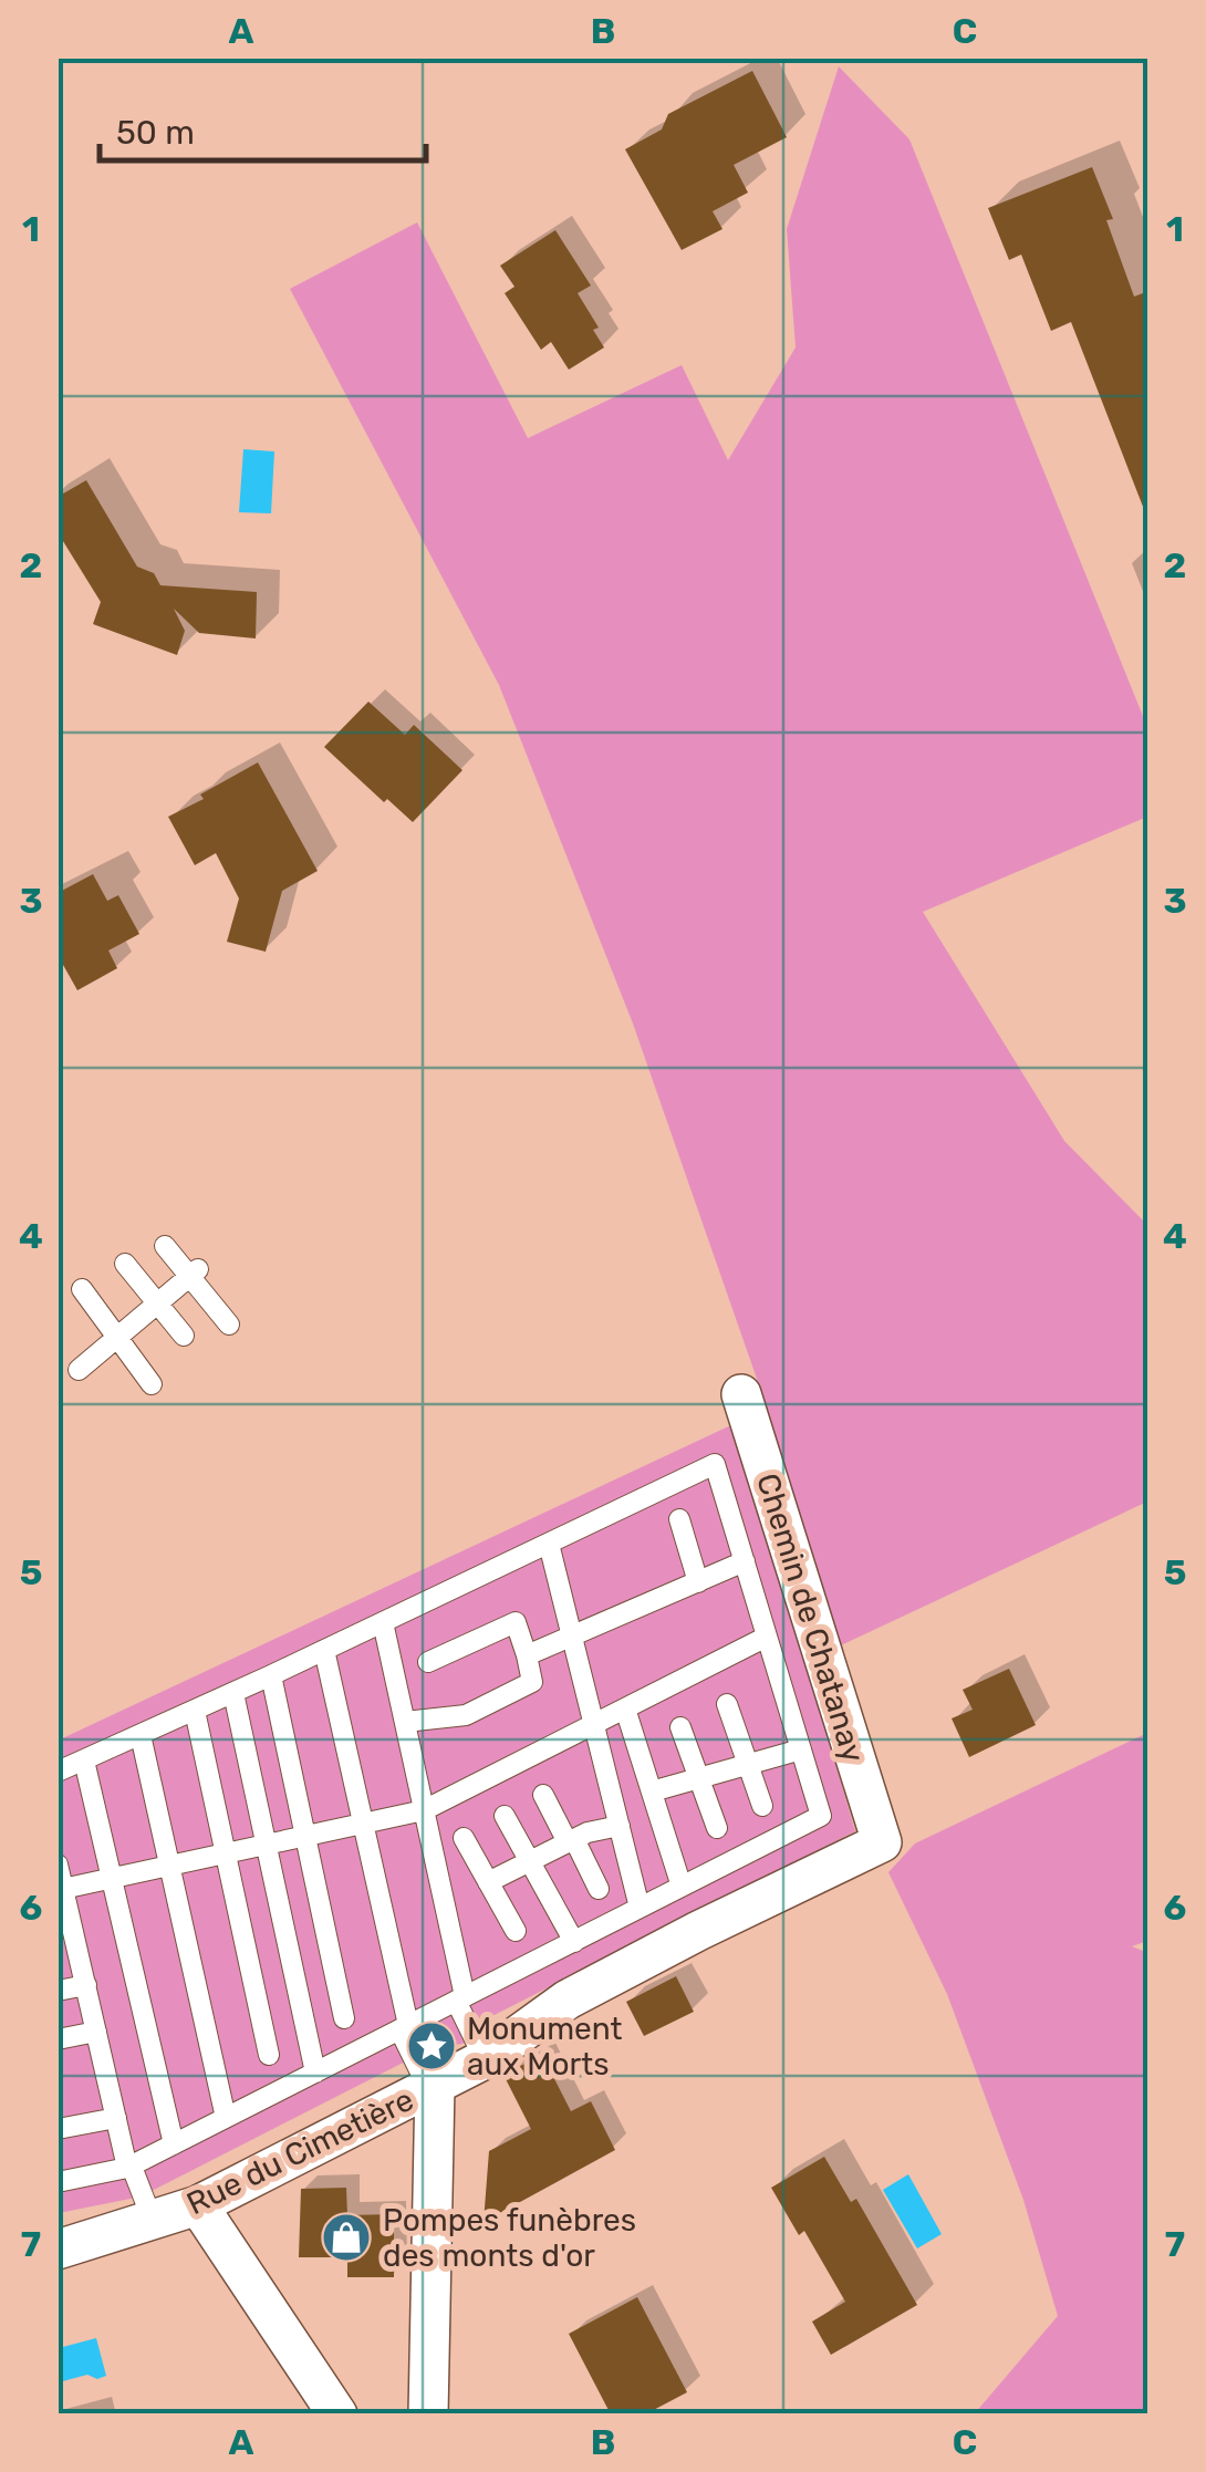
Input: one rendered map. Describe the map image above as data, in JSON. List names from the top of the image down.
{
  "streets": {
    "street": ["Chemin de Chatanay", "Rue du Cimetière"]
  },
  "crossings": [
    ["Chemin de Chatanay", "Rue du Cimetière"]
  ],
  "places": {
    "place": ["Monument aux Morts"],
    "shop": ["Pompes funèbres des monts d'or"]
  },
  "scale_bar": "50 m",
  "grid": {
    "columns": ["A", "B", "C"],
    "rows": [
      "1",
      "2",
      "3",
      "4",
      "5",
      "6",
      "7"
    ]
  }
}
